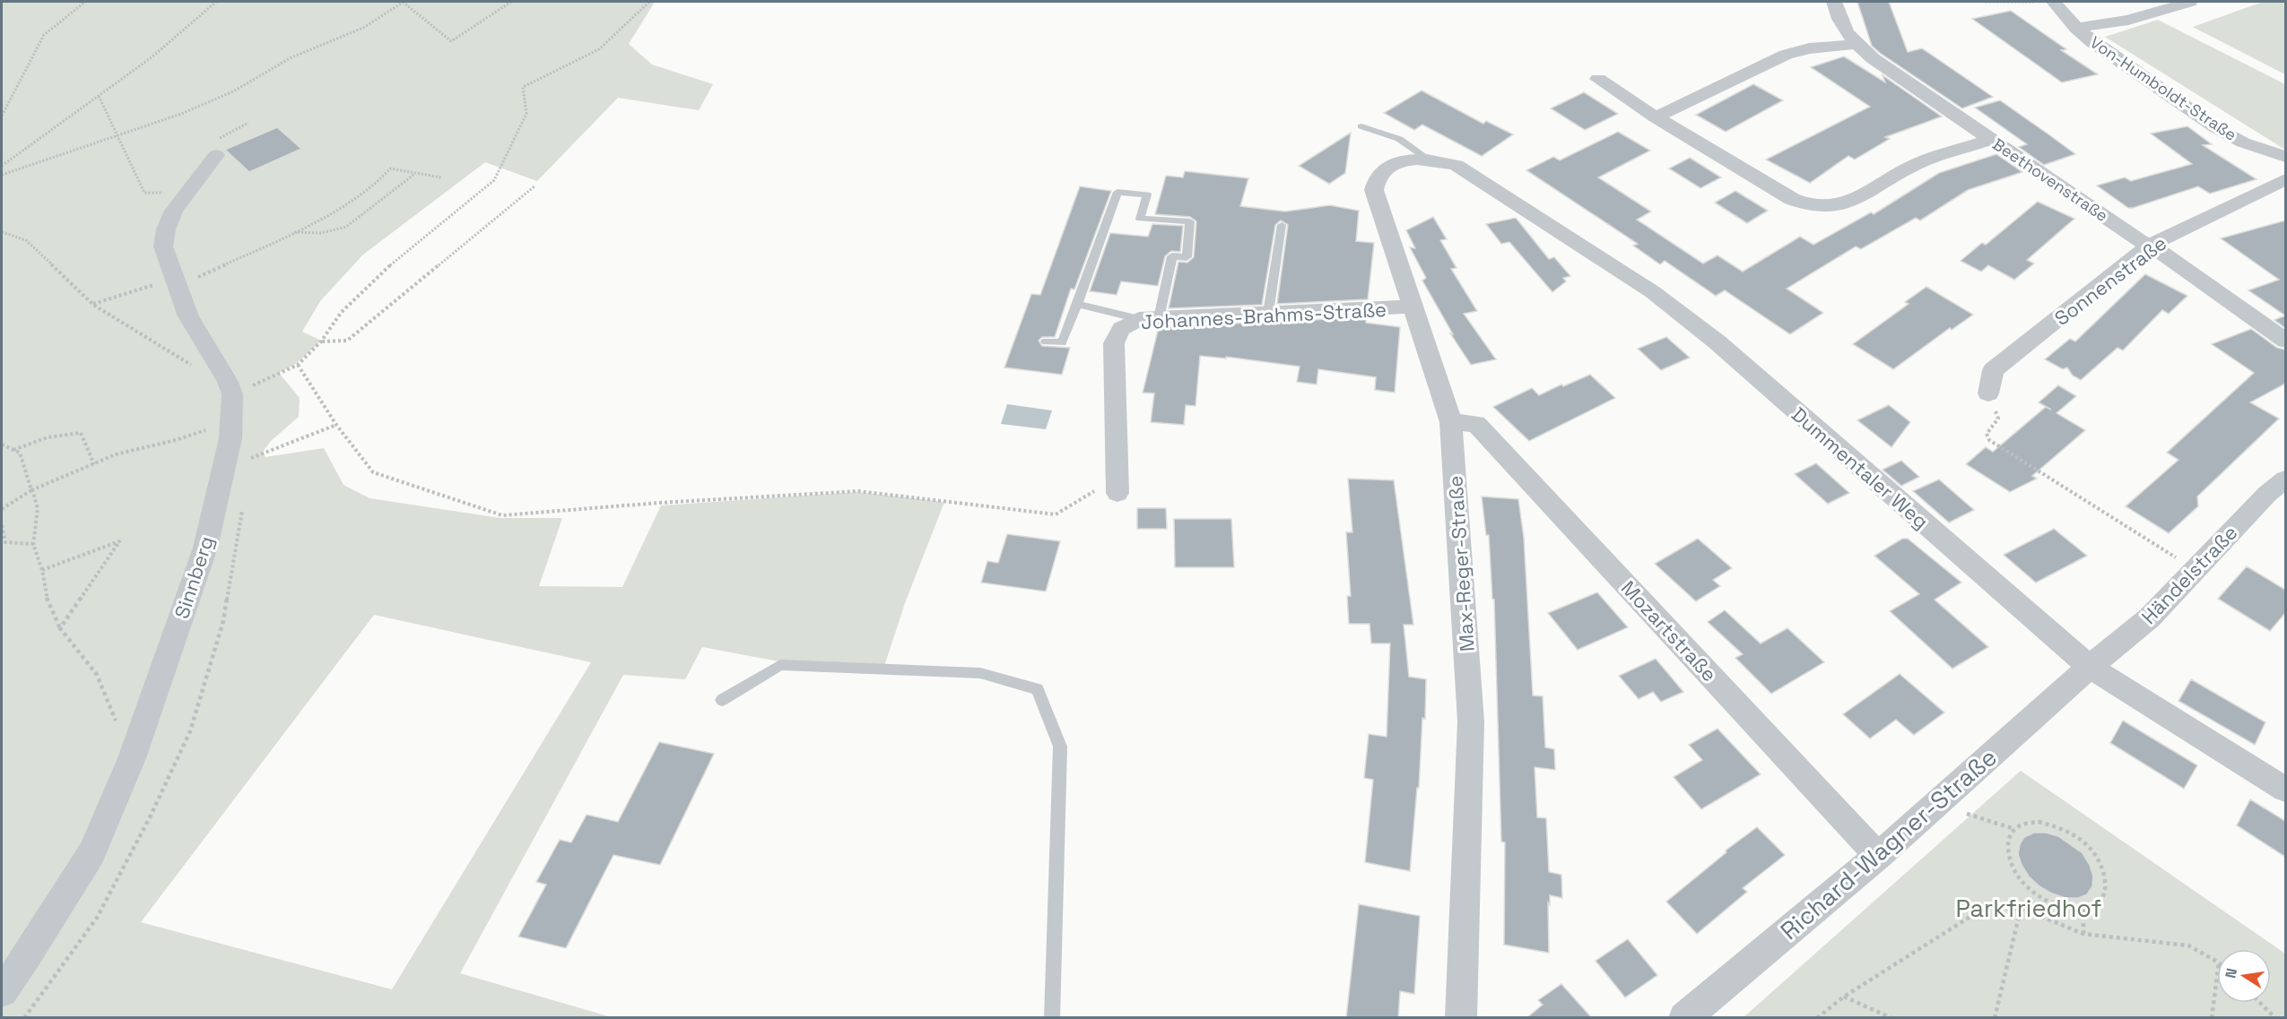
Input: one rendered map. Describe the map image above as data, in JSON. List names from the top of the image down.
{
  "streets": {
    "street": [
      "Von-Humboldt-Straße",
      "Beethovenstraße",
      "Sonnenstraße",
      "Johannes-Brahms-Straße",
      "Dummentaler Weg",
      "Max-Reger-Straße",
      "Händelstraße",
      "Sinnberg",
      "Mozartstraße",
      "Richard-Wagner-Straße"
    ]
  },
  "crossings": [
    ["Beethovenstraße", "Sonnenstraße"],
    ["Johannes-Brahms-Straße", "Max-Reger-Straße"],
    ["Dummentaler Weg", "Max-Reger-Straße"],
    ["Dummentaler Weg", "Händelstraße"],
    ["Dummentaler Weg", "Richard-Wagner-Straße"],
    ["Max-Reger-Straße", "Mozartstraße"],
    ["Händelstraße", "Richard-Wagner-Straße"],
    ["Mozartstraße", "Richard-Wagner-Straße"]
  ],
  "parks": ["Parkfriedhof"],
  "north": "left"
}
